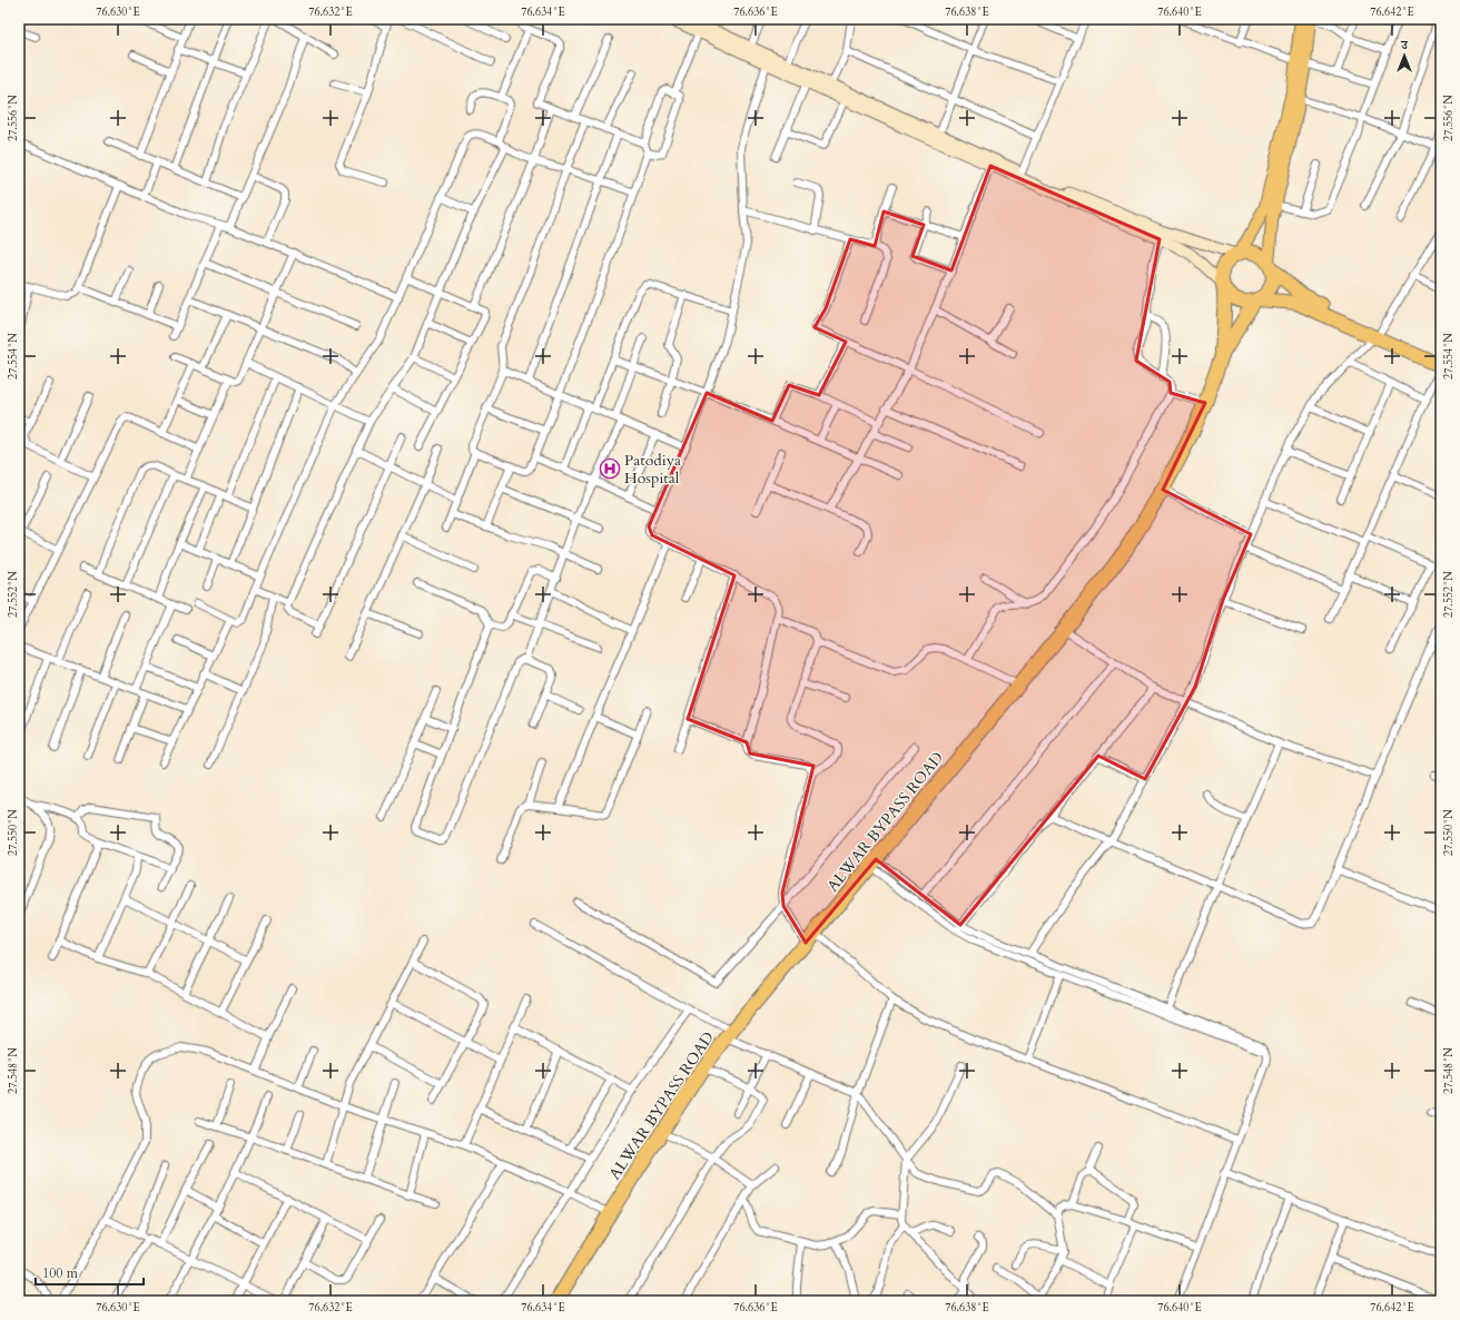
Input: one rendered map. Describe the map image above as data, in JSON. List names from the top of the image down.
{
  "streets": {
    "highway": ["ALWAR BYPASS ROAD"]
  },
  "places": {
    "hospital": ["Patodiya Hospital"]
  },
  "scale_bar": "100 m",
  "north": "top",
  "coordinates": [
    "76.630°E",
    "76.632°E",
    "76.634°E",
    "76.636°E",
    "76.638°E",
    "76.640°E",
    "76.642°E",
    "27.556°N",
    "27.554°N",
    "27.552°N",
    "27.550°N",
    "27.548°N"
  ]
}
